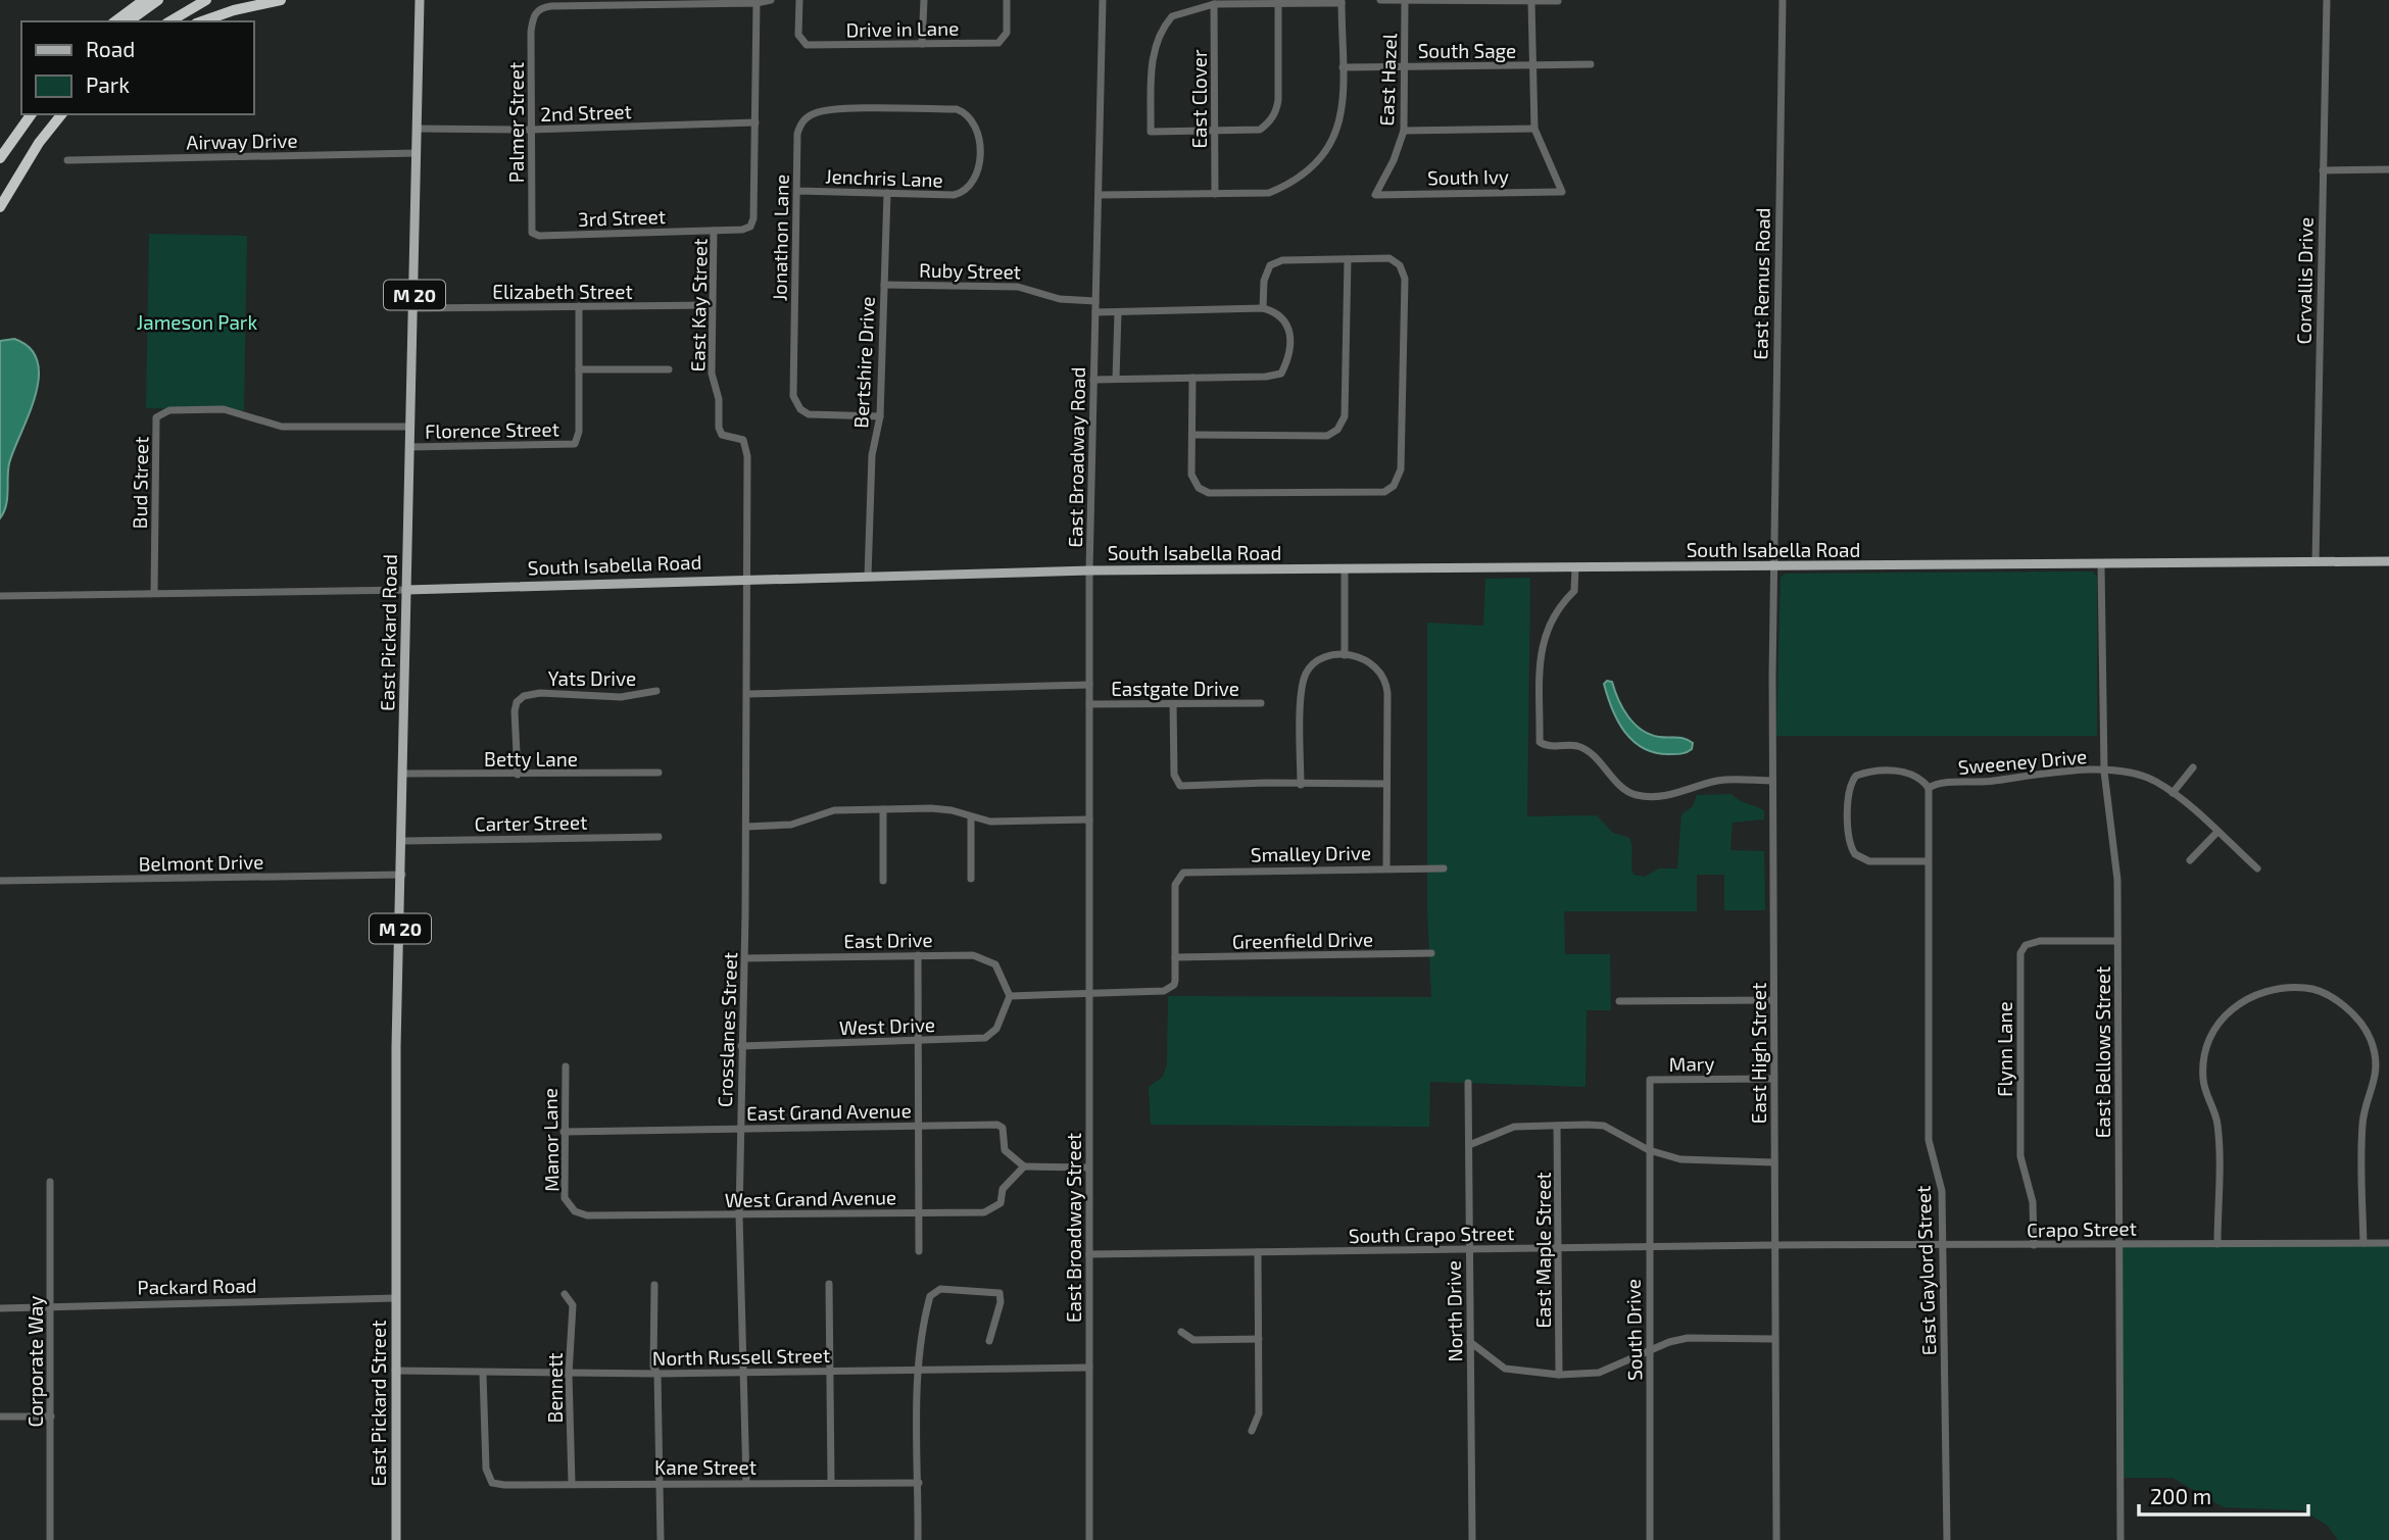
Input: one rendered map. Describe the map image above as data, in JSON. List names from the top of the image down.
{
  "streets": {
    "main road": [
      "M 20",
      "South Isabella Road",
      "East Pickard Road",
      "East Pickard Street"
    ],
    "street": [
      "Drive in Lane",
      "South Sage",
      "East Hazel",
      "East Clover",
      "2nd Street",
      "Palmer Street",
      "Airway Drive",
      "South Ivy",
      "Jenchris Lane",
      "3rd Street",
      "Jonathon Lane",
      "Ruby Street",
      "Corvallis Drive",
      "East Remus Road",
      "Elizabeth Street",
      "East Kay Street",
      "Bertshire Drive",
      "Florence Street",
      "East Broadway Road",
      "Bud Street",
      "Yats Drive",
      "Eastgate Drive",
      "Betty Lane",
      "Sweeney Drive",
      "Carter Street",
      "Smalley Drive",
      "Belmont Drive",
      "East Drive",
      "Greenfield Drive",
      "West Drive",
      "Crosslanes Street",
      "Flynn Lane",
      "East Bellows Street",
      "East High Street",
      "Mary",
      "East Grand Avenue",
      "Manor Lane",
      "West Grand Avenue",
      "East Broadway Street",
      "Crapo Street",
      "South Crapo Street",
      "East Maple Street",
      "East Gaylord Street",
      "Packard Road",
      "North Drive",
      "South Drive",
      "North Russell Street",
      "Corporate Way",
      "Bennett",
      "Kane Street"
    ]
  },
  "crossings": [
    ["South Sage", "East Hazel"],
    ["East Hazel", "South Ivy"],
    ["2nd Street", "Palmer Street"],
    ["2nd Street", "East Kay Street"],
    ["2nd Street", "East Pickard Road"],
    ["Palmer Street", "3rd Street"],
    ["Palmer Street", "East Kay Street"],
    ["Airway Drive", "East Pickard Road"],
    ["Jenchris Lane", "Jonathon Lane"],
    ["Jenchris Lane", "Bertshire Drive"],
    ["3rd Street", "East Kay Street"],
    ["Jonathon Lane", "Bertshire Drive"],
    ["Ruby Street", "Bertshire Drive"],
    ["Ruby Street", "East Broadway Road"],
    ["Corvallis Drive", "South Isabella Road"],
    ["East Remus Road", "South Isabella Road"],
    ["East Remus Road", "East High Street"],
    ["Elizabeth Street", "East Kay Street"],
    ["Elizabeth Street", "East Pickard Road"],
    ["East Kay Street", "South Isabella Road"],
    ["East Kay Street", "Crosslanes Street"],
    ["Bertshire Drive", "South Isabella Road"],
    ["Florence Street", "East Pickard Road"],
    ["East Broadway Road", "South Isabella Road"],
    ["East Broadway Road", "Eastgate Drive"],
    ["East Broadway Road", "East Broadway Street"],
    ["Bud Street", "South Isabella Road"],
    ["Bud Street", "East Pickard Road"],
    ["South Isabella Road", "East Pickard Road"],
    ["South Isabella Road", "Crosslanes Street"],
    ["South Isabella Road", "East Bellows Street"],
    ["South Isabella Road", "East High Street"],
    ["East Pickard Road", "Betty Lane"],
    ["East Pickard Road", "Carter Street"],
    ["East Pickard Road", "Belmont Drive"],
    ["East Pickard Road", "East Pickard Street"],
    ["Yats Drive", "Betty Lane"],
    ["Sweeney Drive", "East Bellows Street"],
    ["Sweeney Drive", "East Gaylord Street"],
    ["Smalley Drive", "Greenfield Drive"],
    ["East Drive", "West Drive"],
    ["East Drive", "Crosslanes Street"],
    ["West Drive", "Crosslanes Street"],
    ["Crosslanes Street", "East Grand Avenue"],
    ["Crosslanes Street", "West Grand Avenue"],
    ["Crosslanes Street", "North Russell Street"],
    ["Crosslanes Street", "Kane Street"],
    ["Flynn Lane", "East Bellows Street"],
    ["Flynn Lane", "Crapo Street"],
    ["East Bellows Street", "Crapo Street"],
    ["East High Street", "Mary"],
    ["East High Street", "Crapo Street"],
    ["East High Street", "South Crapo Street"],
    ["Mary", "South Drive"],
    ["East Grand Avenue", "Manor Lane"],
    ["East Grand Avenue", "West Grand Avenue"],
    ["Manor Lane", "West Grand Avenue"],
    ["East Broadway Street", "South Crapo Street"],
    ["East Broadway Street", "North Russell Street"],
    ["Crapo Street", "South Crapo Street"],
    ["Crapo Street", "East Gaylord Street"],
    ["South Crapo Street", "East Maple Street"],
    ["South Crapo Street", "North Drive"],
    ["South Crapo Street", "South Drive"],
    ["Packard Road", "Corporate Way"],
    ["Packard Road", "East Pickard Street"],
    ["North Russell Street", "Bennett"],
    ["North Russell Street", "East Pickard Street"],
    ["North Russell Street", "Kane Street"],
    ["Bennett", "Kane Street"]
  ],
  "parks": ["Jameson Park"],
  "legend": ["Road", "Park"],
  "scale_bar": "200 m"
}
